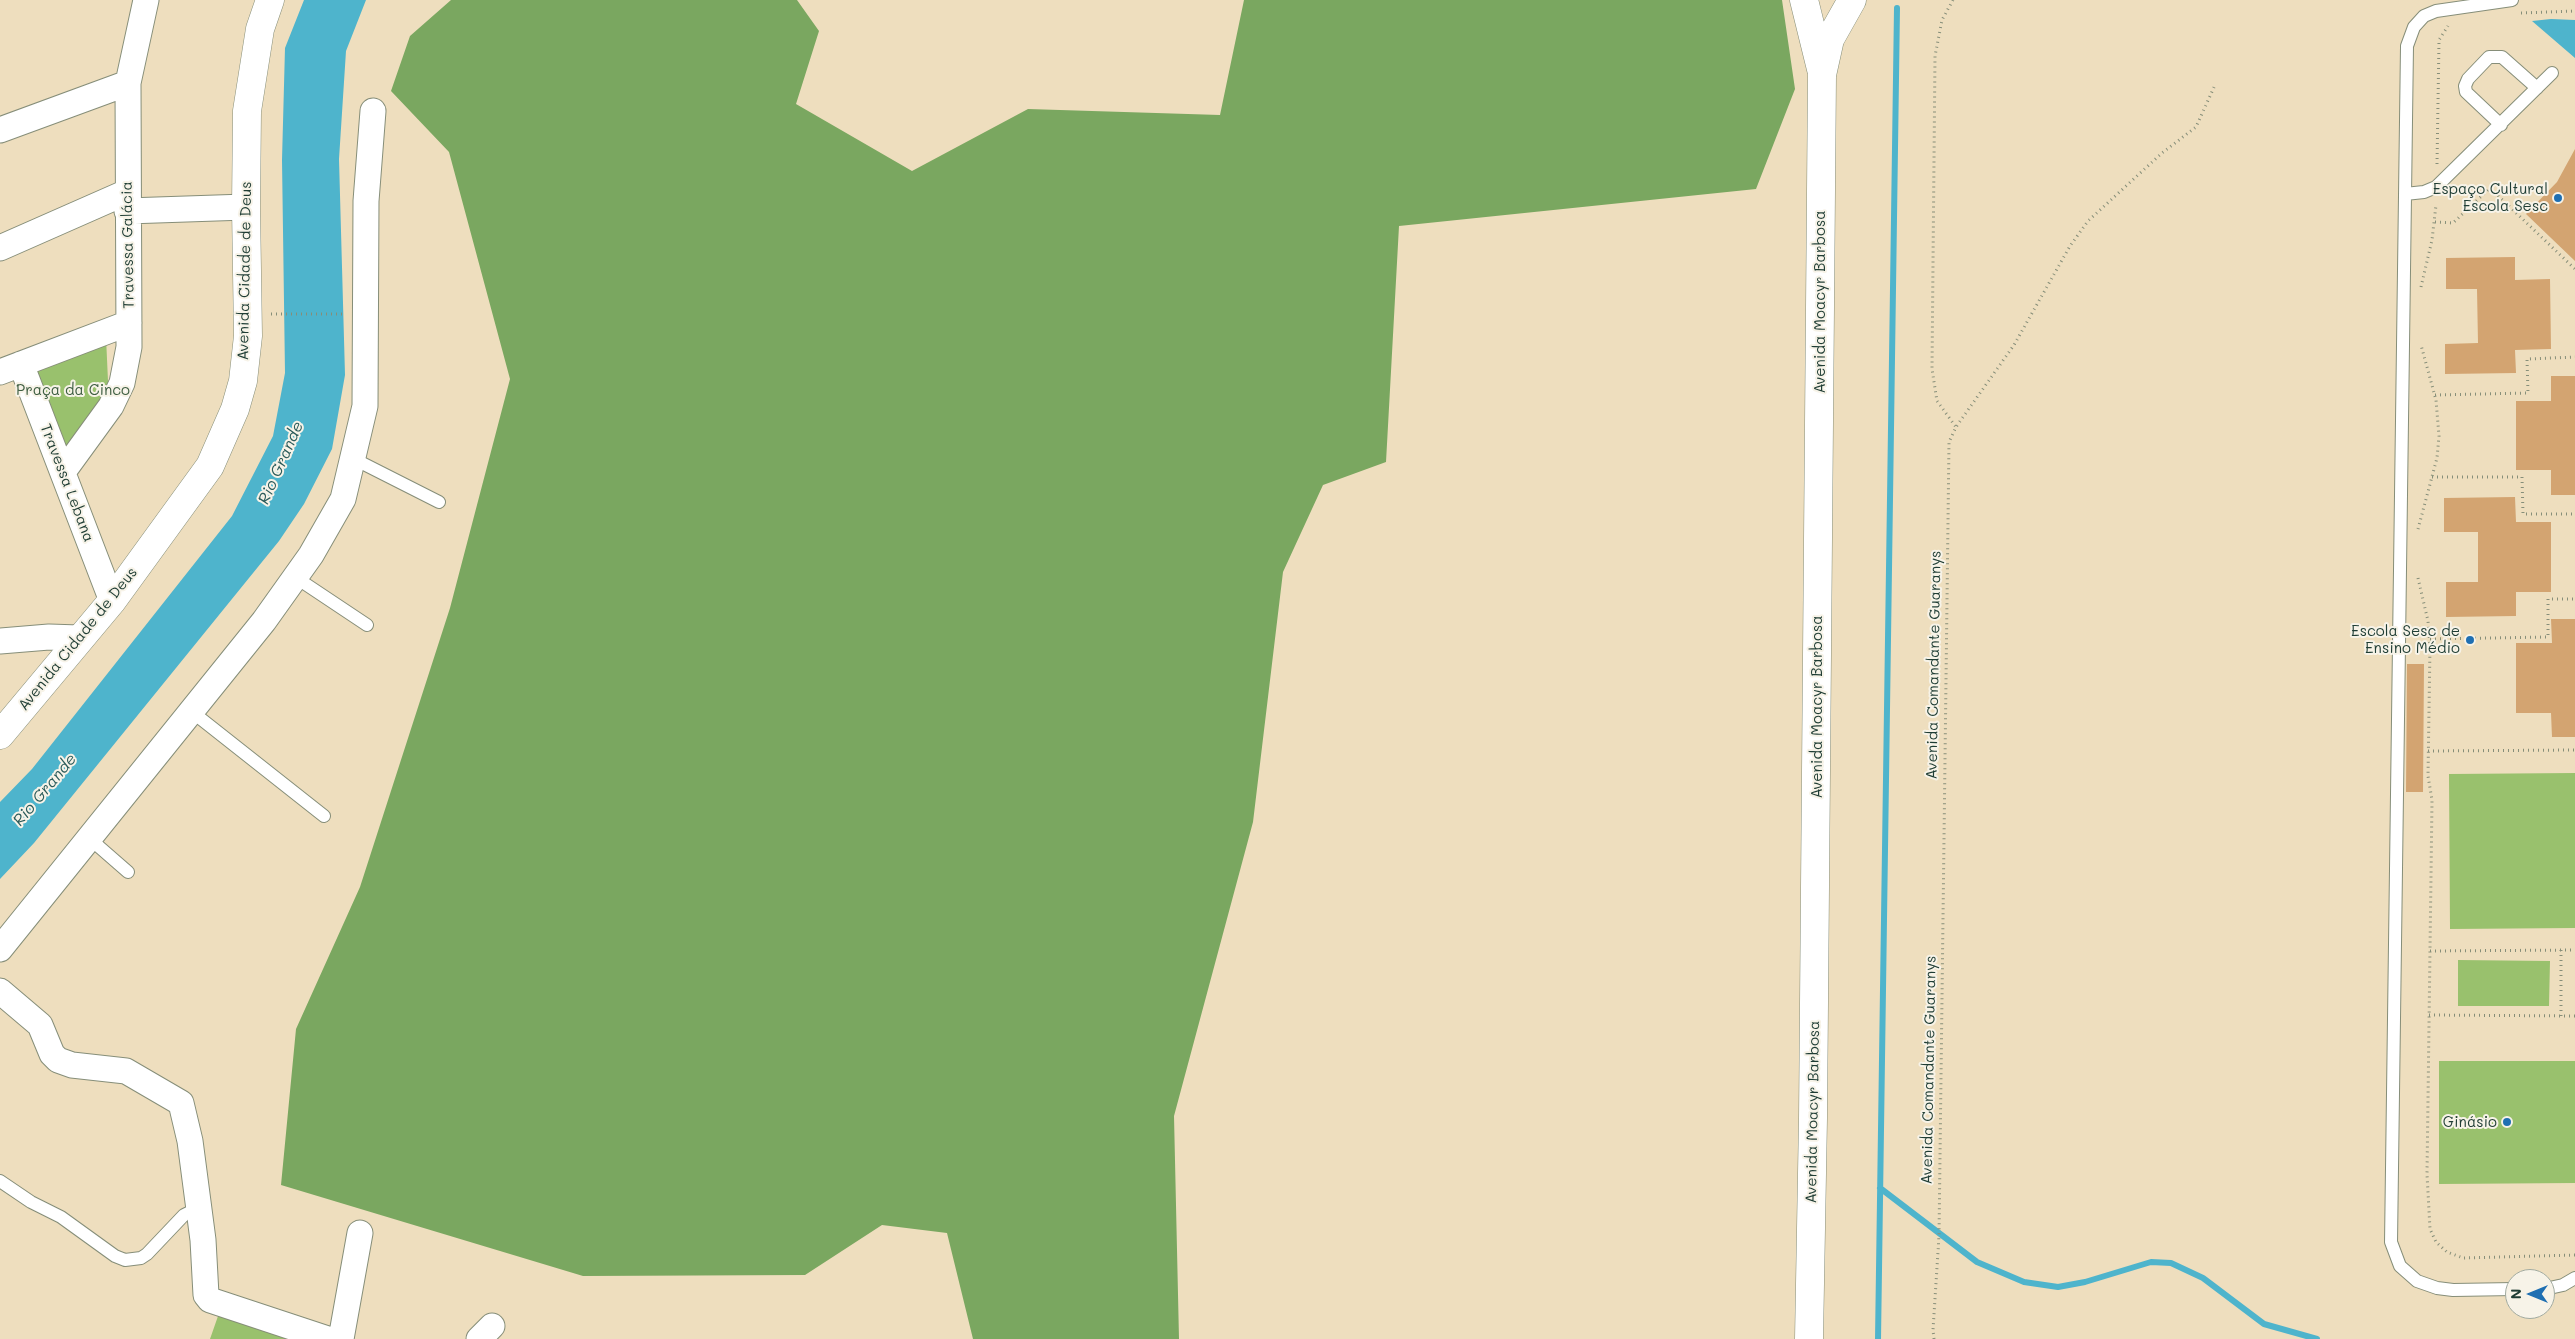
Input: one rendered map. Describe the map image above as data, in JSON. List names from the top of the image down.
{
  "streets": {
    "street": [
      "Travessa Galácia",
      "Avenida Cidade de Deus",
      "Avenida Moacyr Barbosa",
      "Travessa Lebana"
    ],
    "path": ["Avenida Comandante Guaranys"]
  },
  "crossings": [
    ["Travessa Galácia", "Travessa Lebana"],
    ["Avenida Cidade de Deus", "Travessa Lebana"]
  ],
  "water": ["Rio Grande"],
  "parks": ["Praça da Cinco"],
  "places": ["Espaço Cultural Escola Sesc", "Escola Sesc de Ensino Médio", "Ginásio"],
  "north": "left"
}
